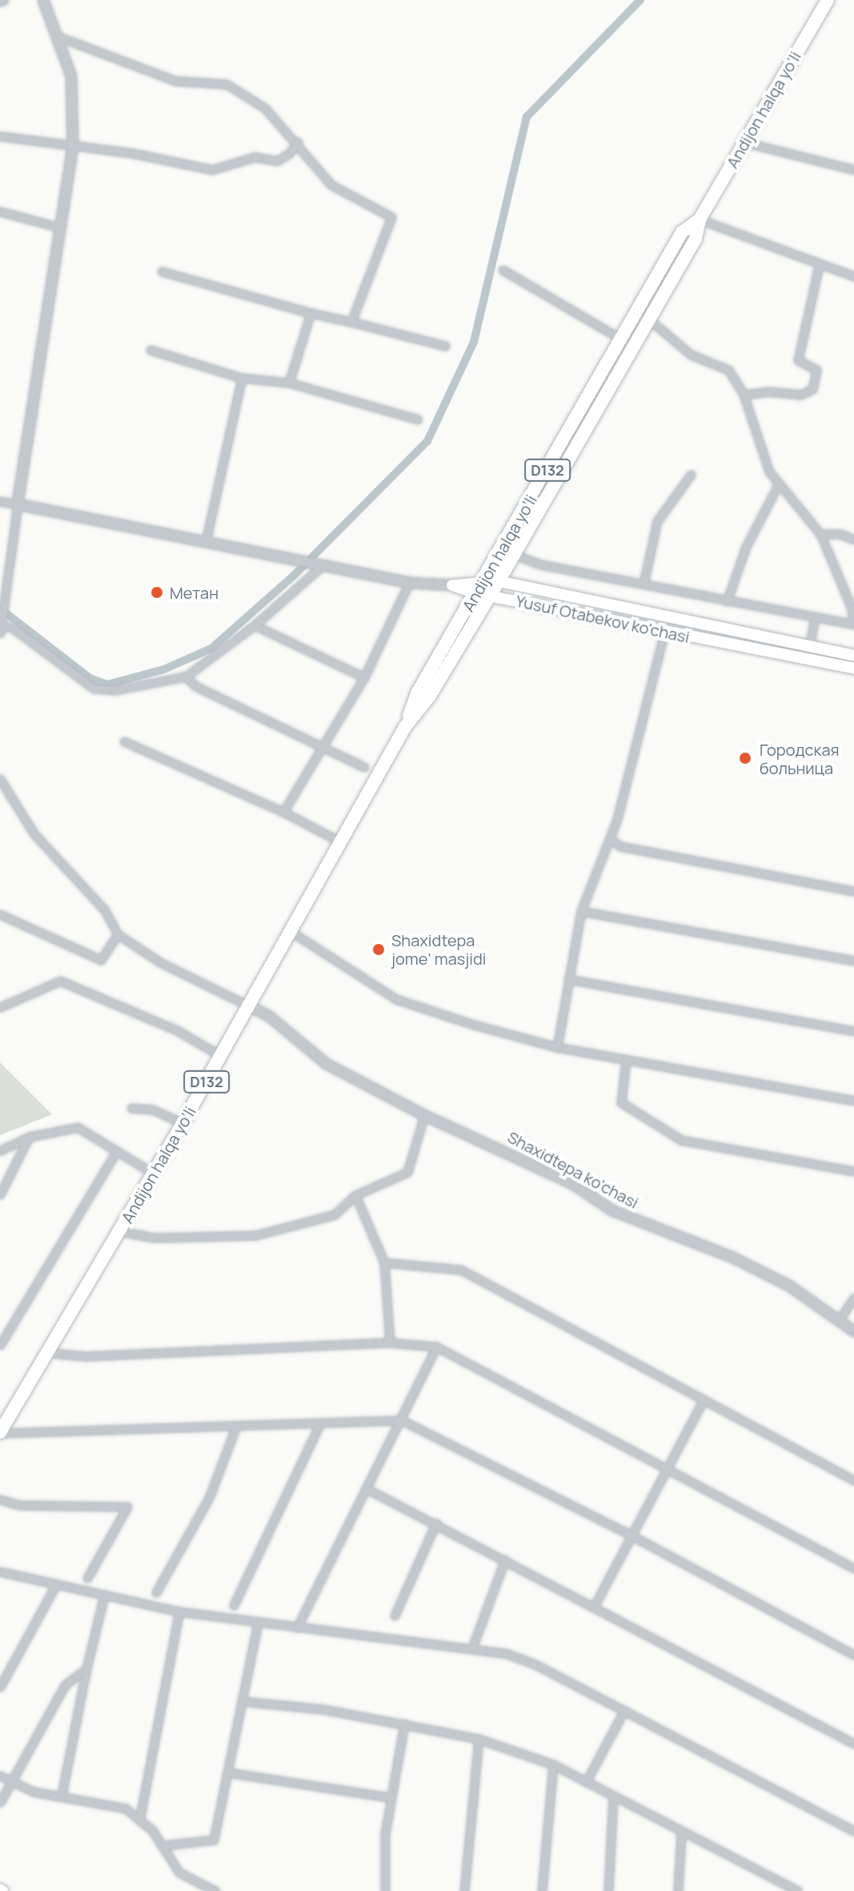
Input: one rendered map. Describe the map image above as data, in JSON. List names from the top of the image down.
{
  "streets": {
    "highway": ["Andijon halqa yo‘li", "D132"],
    "main road": ["Yusuf Otabekov ko'chasi"],
    "street": ["Shaxidtepa ko'chasi"]
  },
  "crossings": [
    ["Andijon halqa yo‘li", "Yusuf Otabekov ko'chasi"],
    ["Andijon halqa yo‘li", "Shaxidtepa ko'chasi"]
  ],
  "places": ["Метан", "Городская больница", "Shaxidtepa jome' masjidi"]
}
